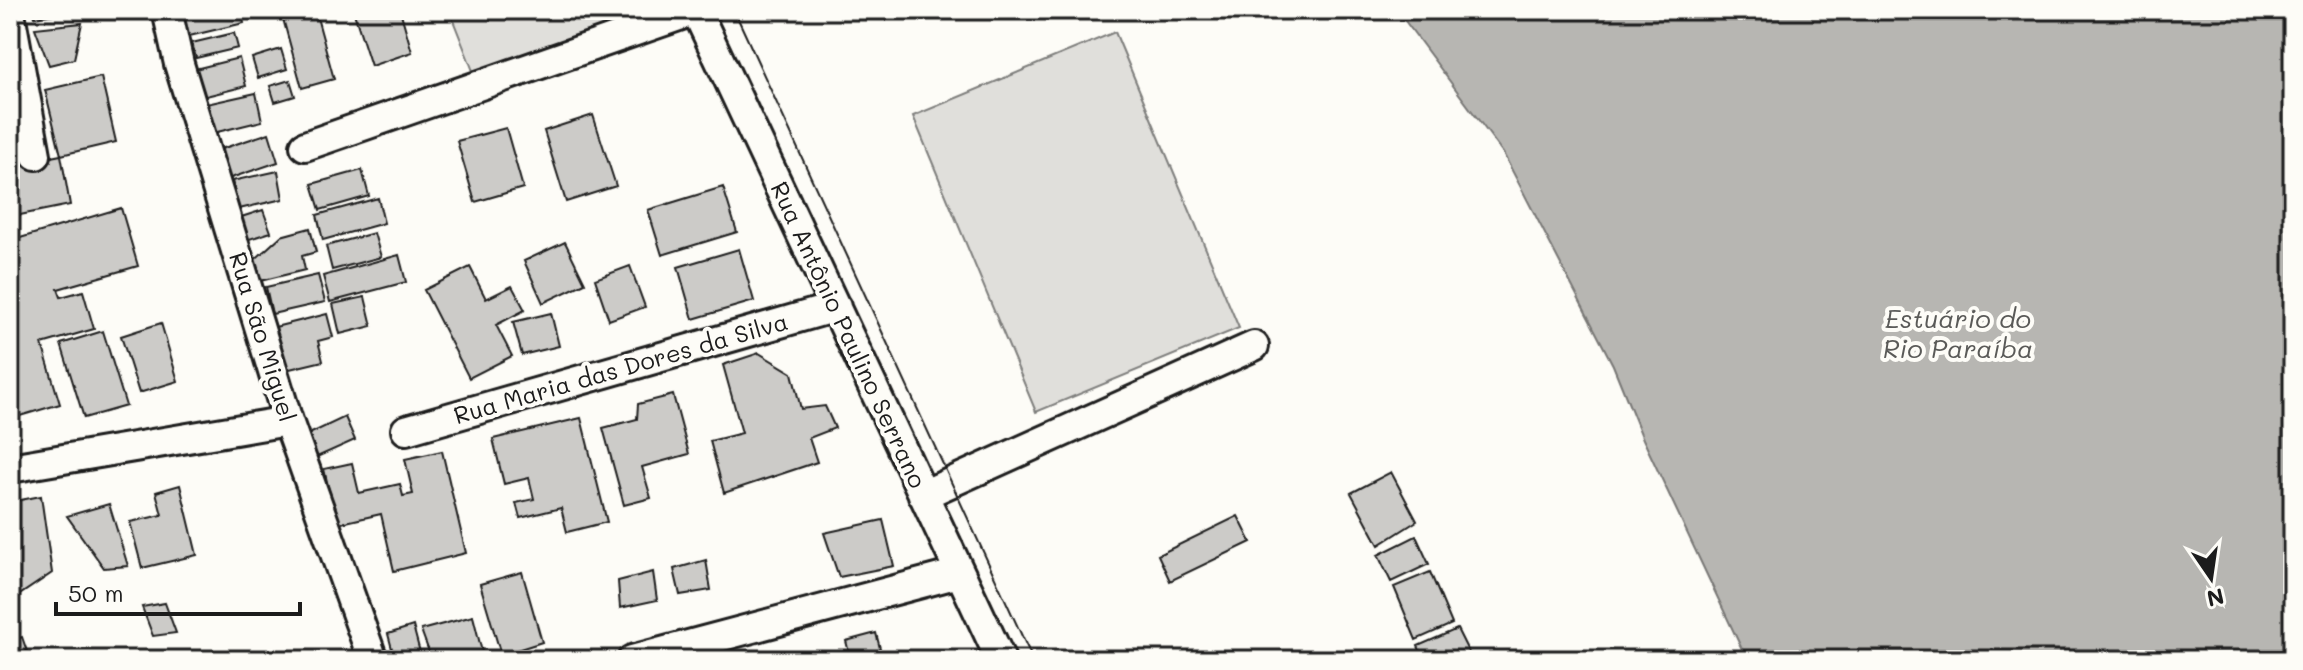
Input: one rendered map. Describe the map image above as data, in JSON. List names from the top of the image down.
{
  "streets": {
    "street": ["Rua Antônio Paulino Serrano", "Rua São Miguel", "Rua Maria das Dores da Silva"]
  },
  "crossings": [
    ["Rua Antônio Paulino Serrano", "Rua Maria das Dores da Silva"]
  ],
  "water": ["Estuário do Rio Paraíba"],
  "scale_bar": "50 m",
  "north": "bottom"
}
